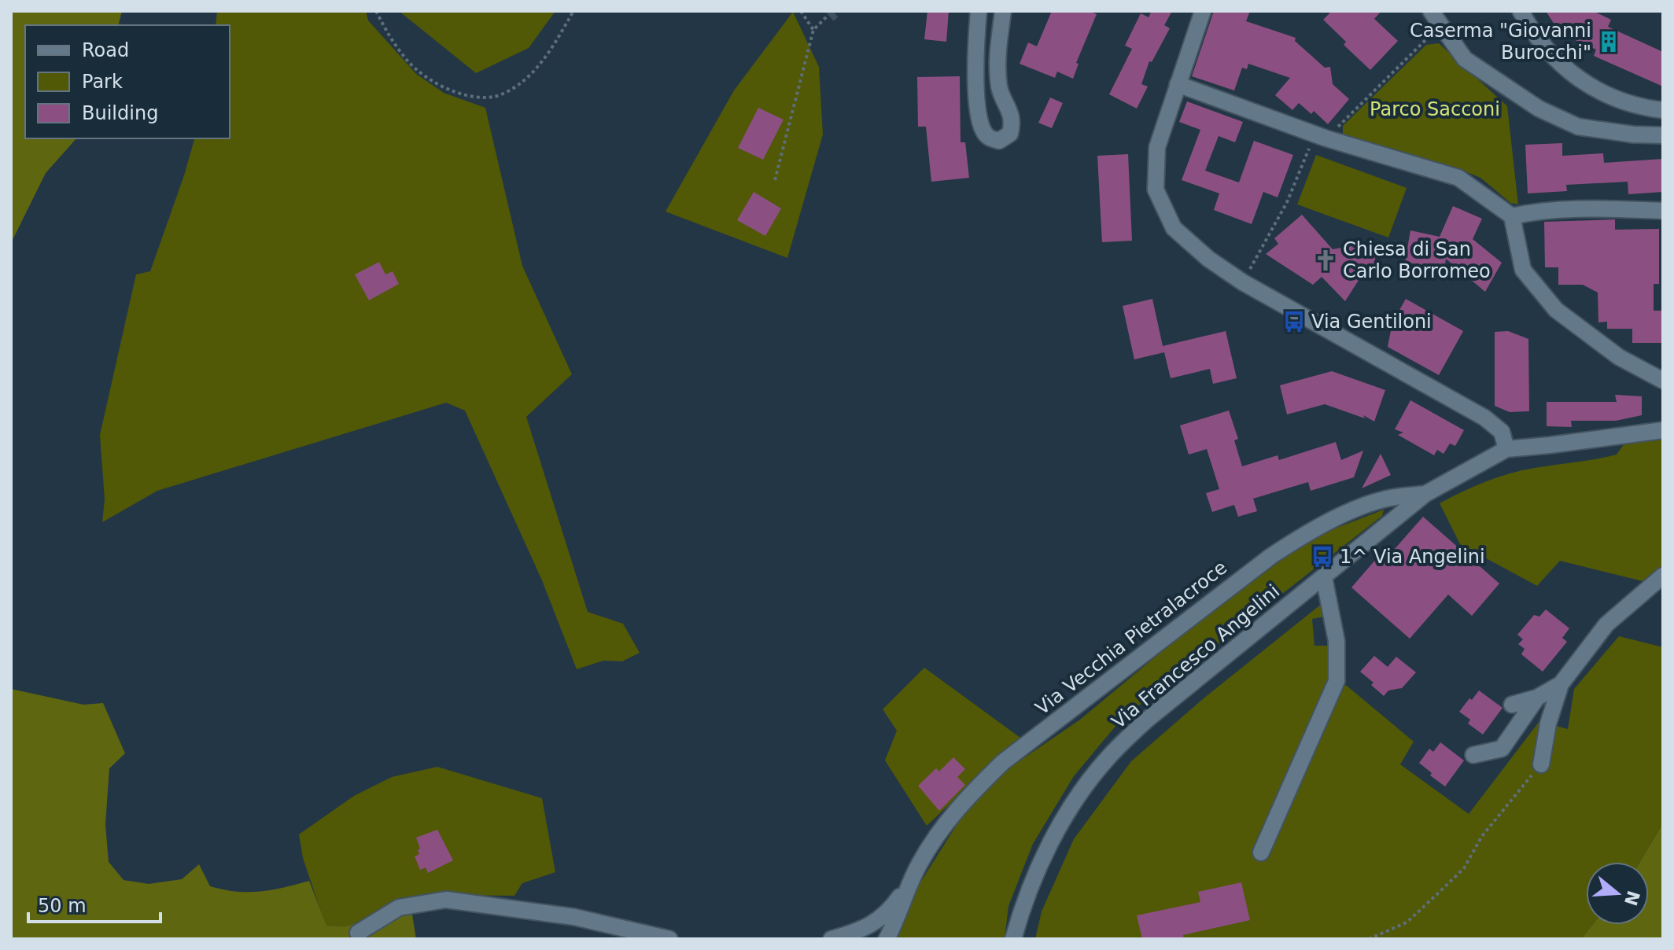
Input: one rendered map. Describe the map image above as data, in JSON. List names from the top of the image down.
{
  "streets": {
    "street": ["Via Vecchia Pietralacroce", "Via Francesco Angelini"]
  },
  "crossings": [
    ["Via Vecchia Pietralacroce", "Via Francesco Angelini"]
  ],
  "parks": ["Parco Sacconi"],
  "places": {
    "building": ["Caserma \"Giovanni Burocchi\""],
    "church": ["Chiesa di San Carlo Borromeo"],
    "bus stop": ["Via Gentiloni", "1^ Via Angelini"]
  },
  "legend": ["Road", "Park", "Building"],
  "scale_bar": "50 m",
  "north": "right"
}
